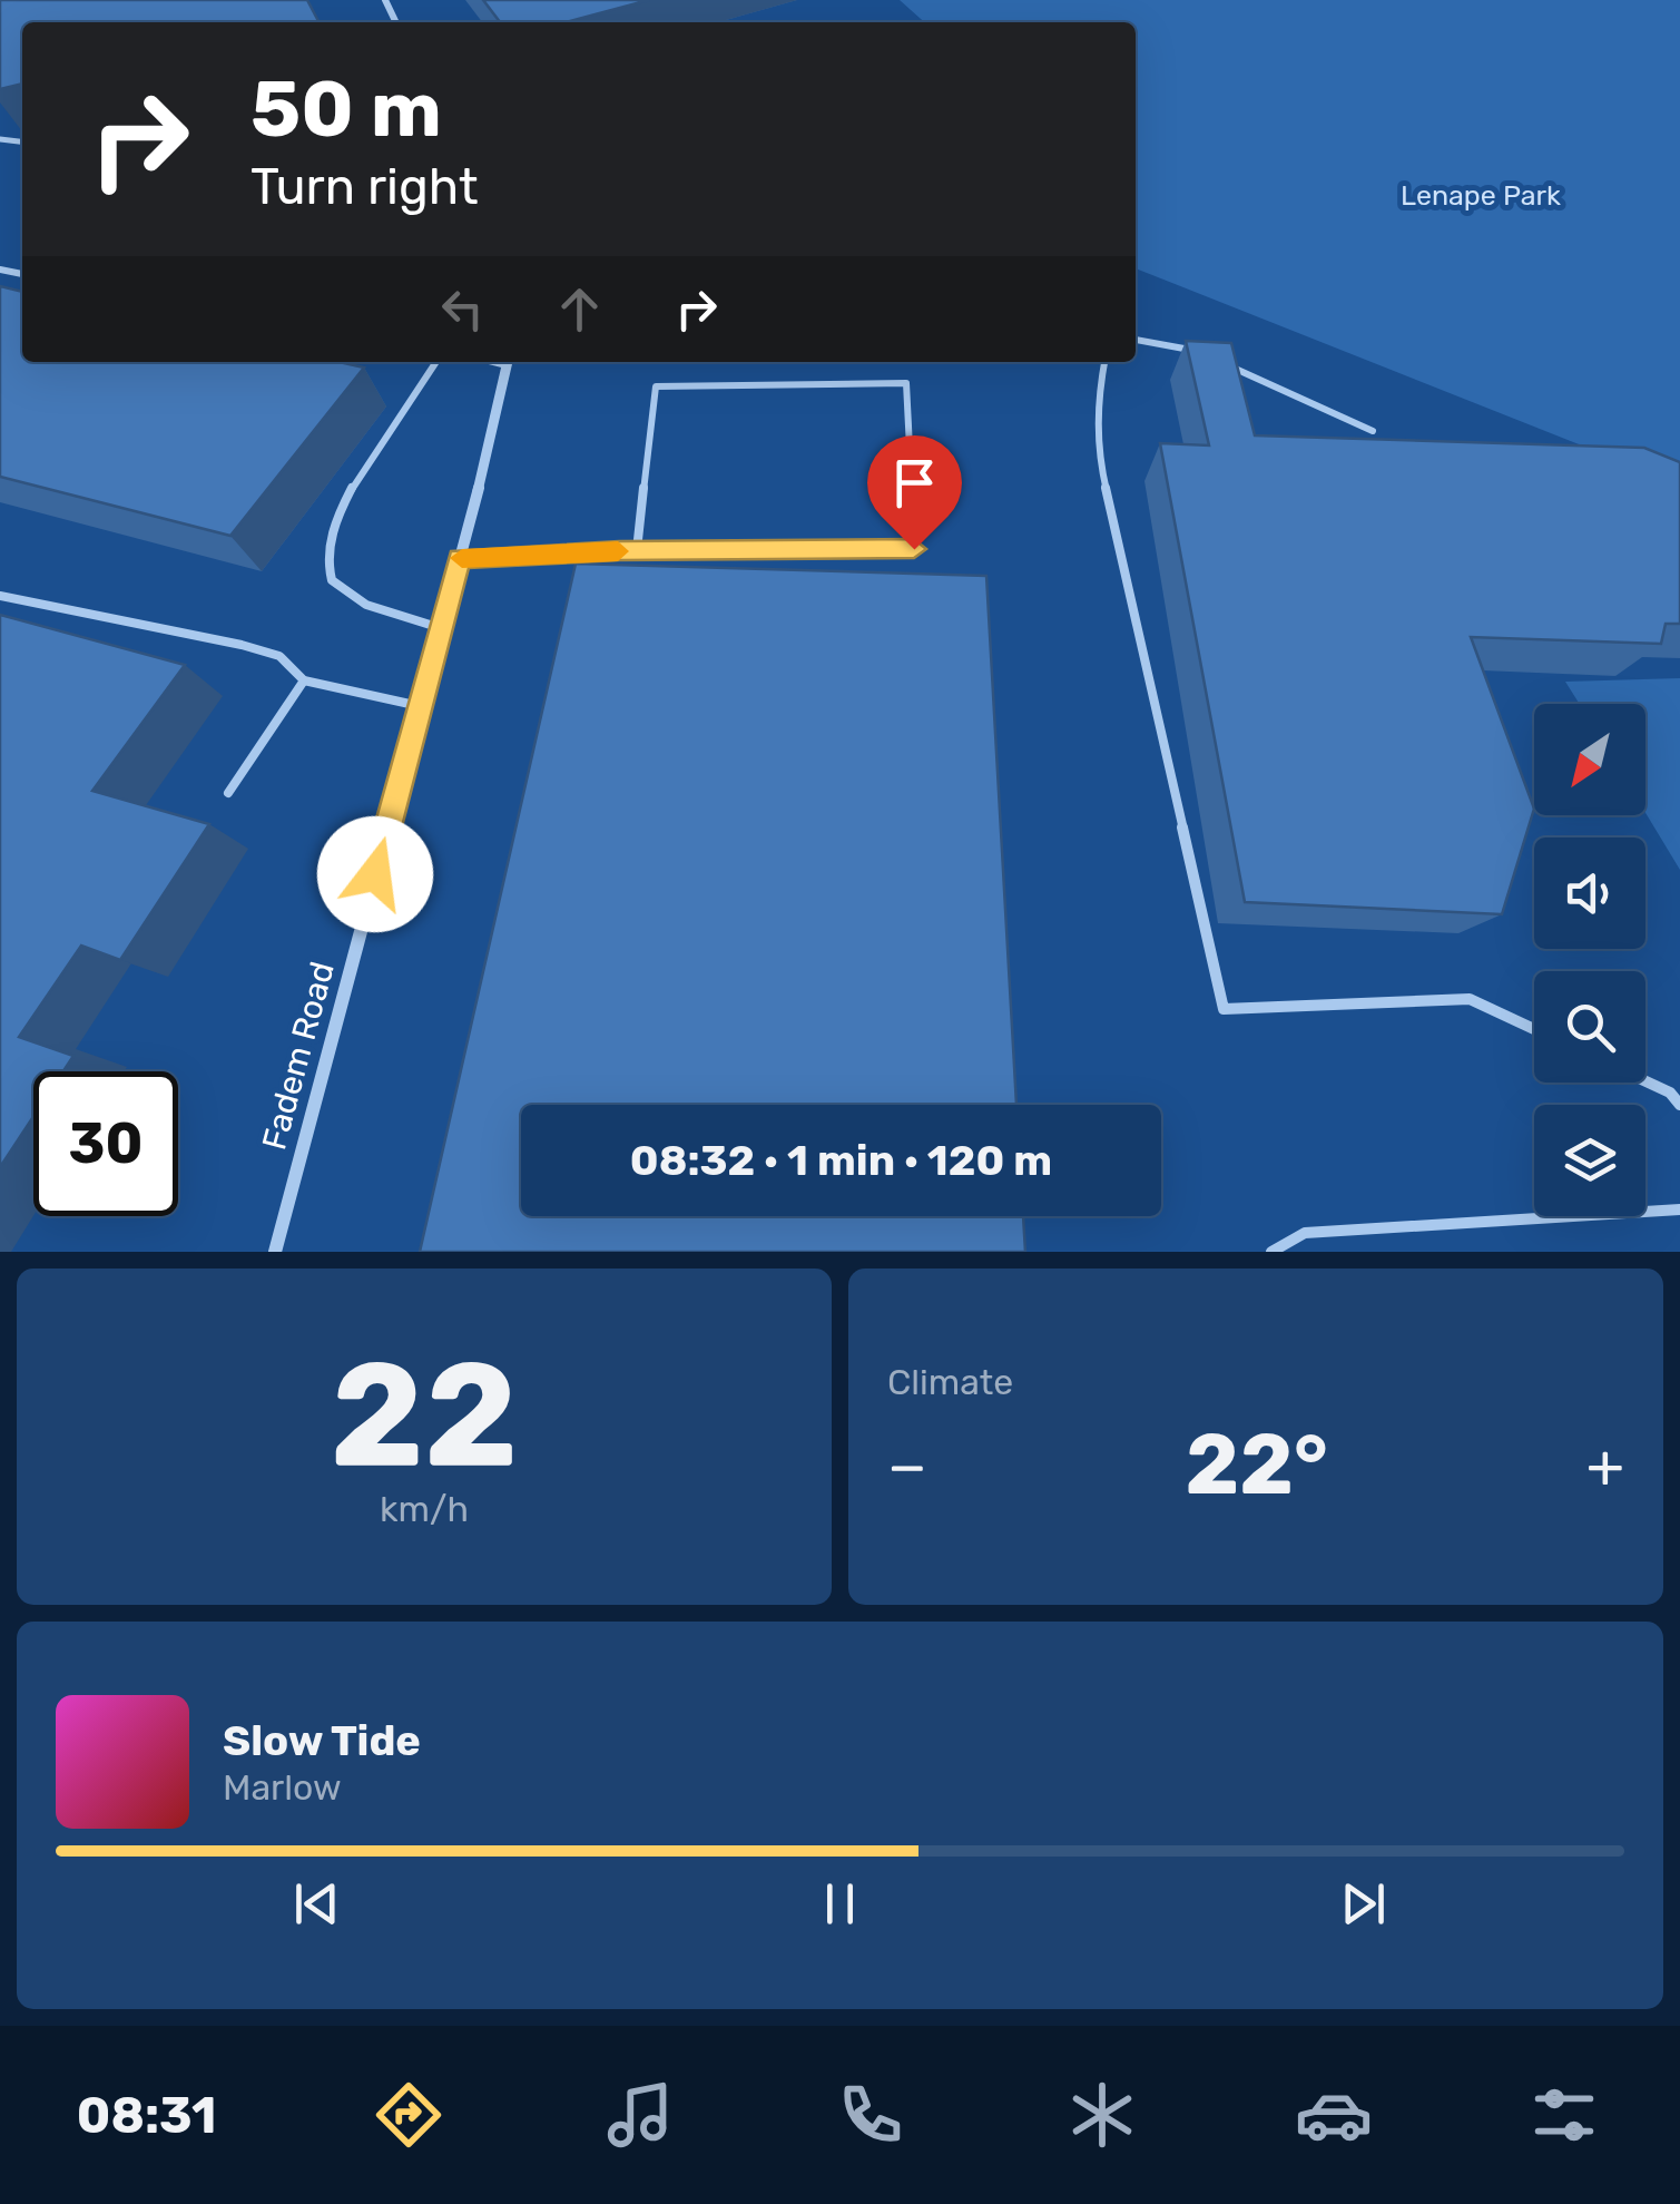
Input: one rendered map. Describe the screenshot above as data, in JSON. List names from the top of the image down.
{
  "streets": {
    "street": ["Fadem Road"]
  },
  "parks": ["Lenape Park"],
  "north": "bottom left",
  "page": {
    "turn": ["50 m", "Turn right"],
    "limit": "30",
    "trip": "08:32 · 1 min · 120 m",
    "tile": [
      ["22", "km/h"],
      "Climate"
    ],
    "heat": ["−", "22°", "+"],
    "song": ["Slow Tide", "Marlow"],
    "tabs": "08:31"
  }
}
